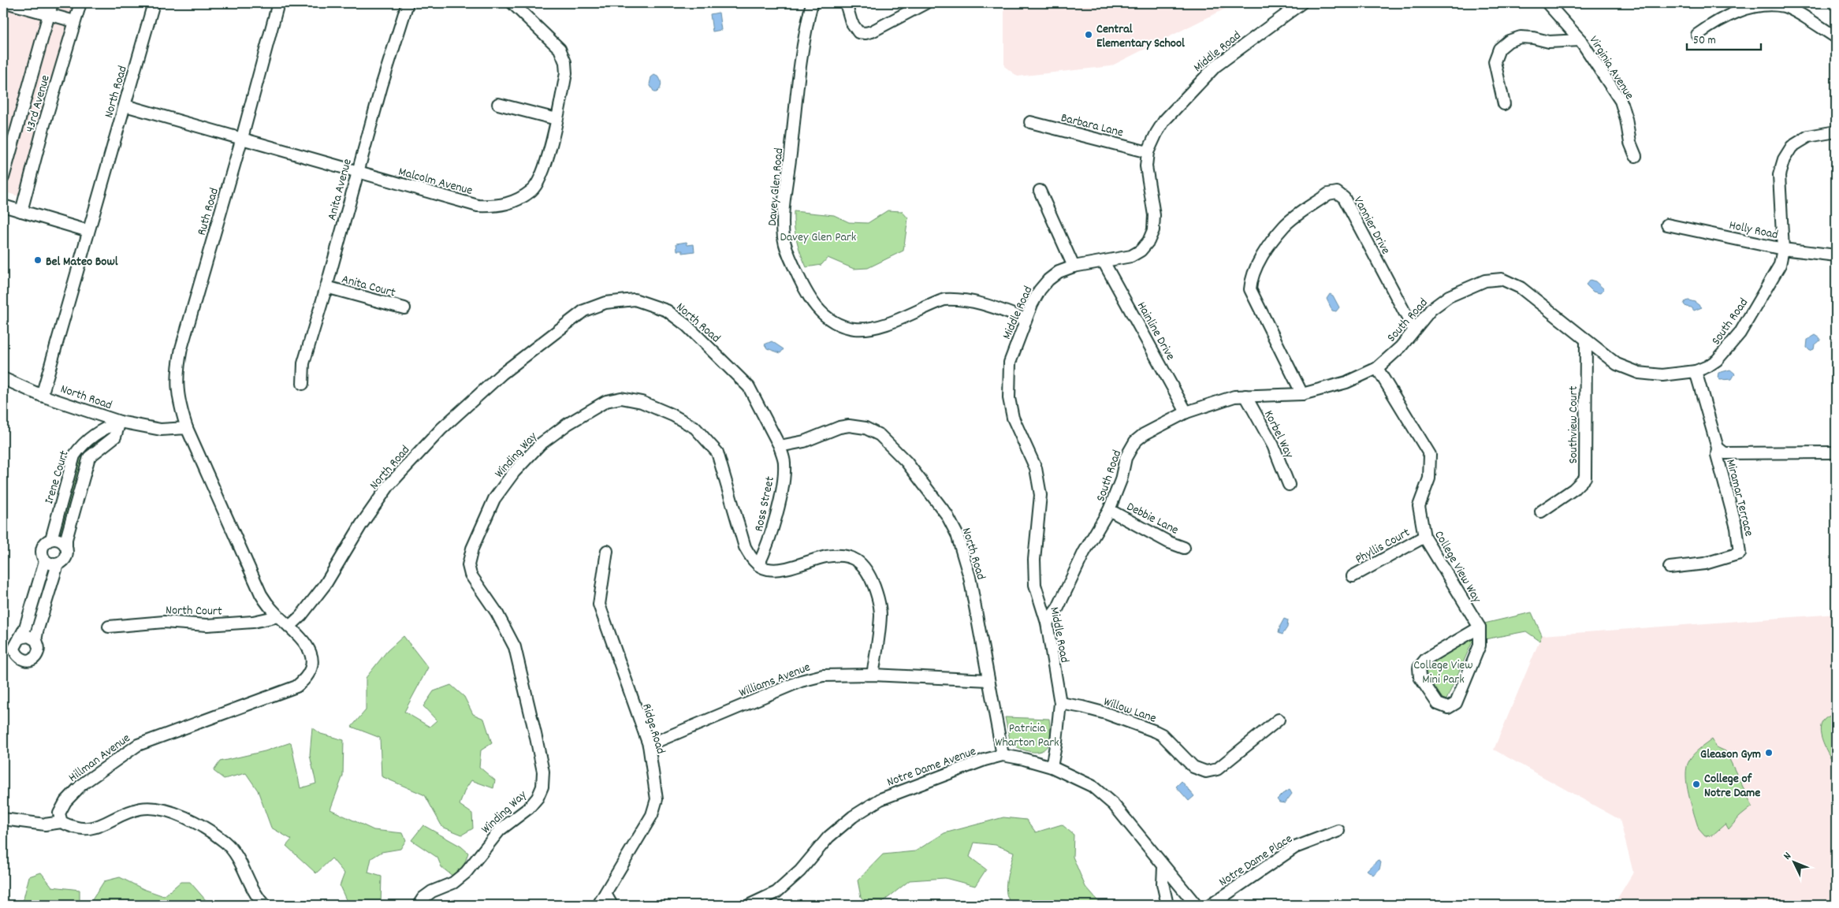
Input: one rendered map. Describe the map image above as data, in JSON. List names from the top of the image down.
{
  "streets": {
    "street": [
      "Middle Road",
      "Virginia Avenue",
      "North Road",
      "43rd Avenue",
      "Barbara Lane",
      "Malcolm Avenue",
      "Davey Glen Road",
      "Anita Avenue",
      "Ruth Road",
      "Vannier Drive",
      "Holly Road",
      "Anita Court",
      "South Road",
      "Hainline Drive",
      "Southview Court",
      "Korbel Way",
      "Winding Way",
      "Irene Court",
      "Miramar Terrace",
      "Ross Street",
      "Debbie Lane",
      "Phyllis Court",
      "College View Way",
      "North Court",
      "Williams Avenue",
      "Willow Lane",
      "Ridge Road",
      "Hillman Avenue",
      "Notre Dame Avenue",
      "Notre Dame Place"
    ]
  },
  "crossings": [
    ["Middle Road", "Barbara Lane"],
    ["Middle Road", "Davey Glen Road"],
    ["Middle Road", "South Road"],
    ["Middle Road", "Hainline Drive"],
    ["Middle Road", "Willow Lane"],
    ["Middle Road", "Notre Dame Avenue"],
    ["North Road", "Malcolm Avenue"],
    ["North Road", "Ruth Road"],
    ["North Road", "Irene Court"],
    ["North Road", "Ross Street"],
    ["North Road", "Williams Avenue"],
    ["North Road", "Hillman Avenue"],
    ["North Road", "Notre Dame Avenue"],
    ["Malcolm Avenue", "Anita Avenue"],
    ["Malcolm Avenue", "Ruth Road"],
    ["Anita Avenue", "Anita Court"],
    ["Vannier Drive", "South Road"],
    ["Holly Road", "South Road"],
    ["South Road", "Hainline Drive"],
    ["South Road", "Southview Court"],
    ["South Road", "Korbel Way"],
    ["South Road", "Miramar Terrace"],
    ["South Road", "Debbie Lane"],
    ["South Road", "College View Way"],
    ["Winding Way", "Ross Street"],
    ["Phyllis Court", "College View Way"],
    ["Williams Avenue", "Ridge Road"]
  ],
  "parks": ["Davey Glen Park", "College View Mini Park", "Patricia Wharton Park"],
  "places": [
    "Central Elementary School",
    "Bel Mateo Bowl",
    "Gleason Gym",
    "College of Notre Dame"
  ],
  "scale_bar": "50 m",
  "north": "top left"
}
